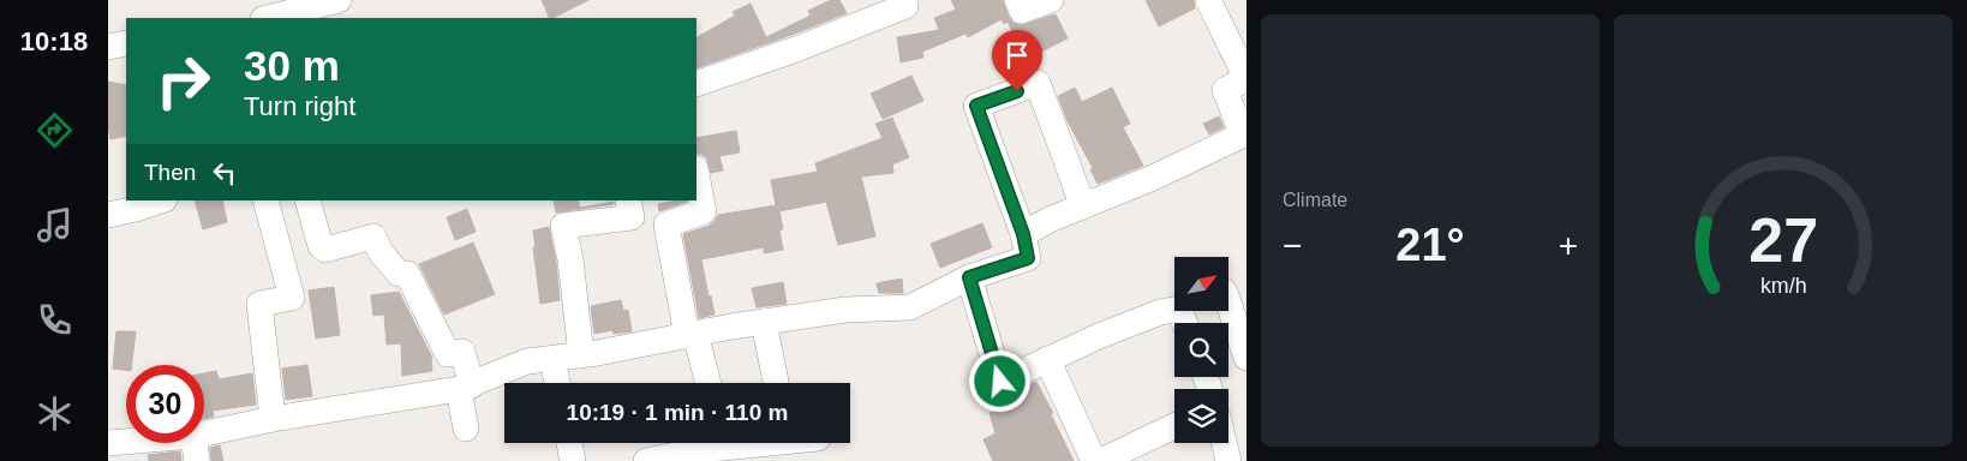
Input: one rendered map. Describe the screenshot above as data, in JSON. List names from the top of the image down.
{
  "north": "top right",
  "page": {
    "tabs": "10:18",
    "tile": "Climate",
    "turn": ["30 m", "Turn right"],
    "then": "Then",
    "heat": ["−", "21°", "+"],
    "limit": "30",
    "trip": "10:19 · 1 min · 110 m",
    "gauge": ["27", "km/h"]
  }
}
